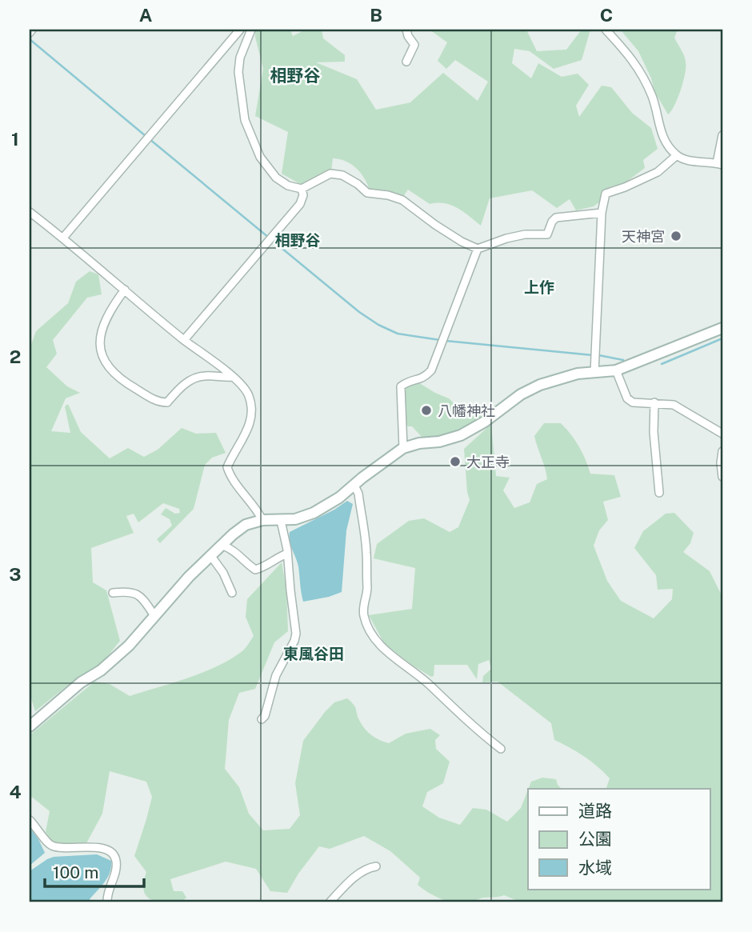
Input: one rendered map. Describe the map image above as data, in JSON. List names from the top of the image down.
{
  "districts": [
    "相野谷",
    "相野谷",
    "上作",
    "東風谷田"
  ],
  "places": ["天神宮", "八幡神社", "大正寺"],
  "legend": ["道路", "公園", "水域"],
  "scale_bar": "100 m",
  "grid": {
    "columns": ["A", "B", "C"],
    "rows": [
      "1",
      "2",
      "3",
      "4"
    ]
  }
}
